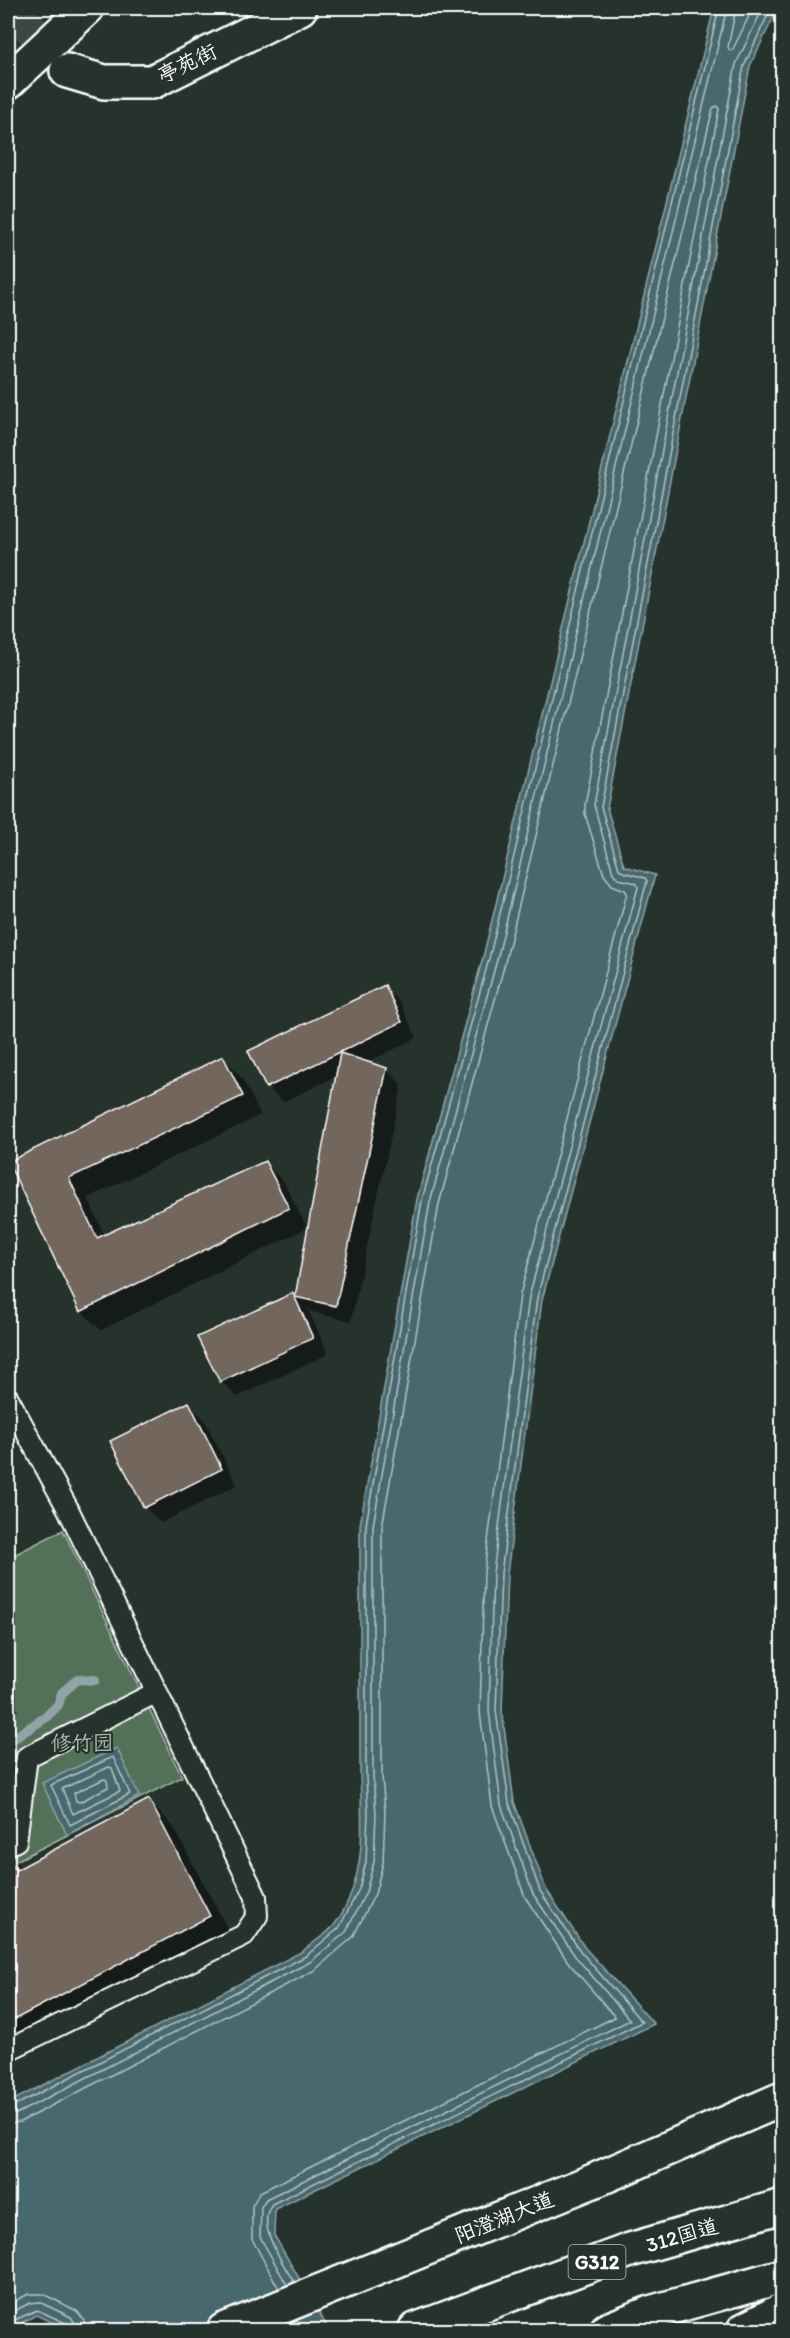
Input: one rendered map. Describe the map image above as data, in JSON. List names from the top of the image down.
{
  "streets": {
    "main road": [
      "亭苑街",
      "阳澄湖大道",
      "312国道",
      "G312"
    ]
  },
  "parks": ["修竹园"]
}
